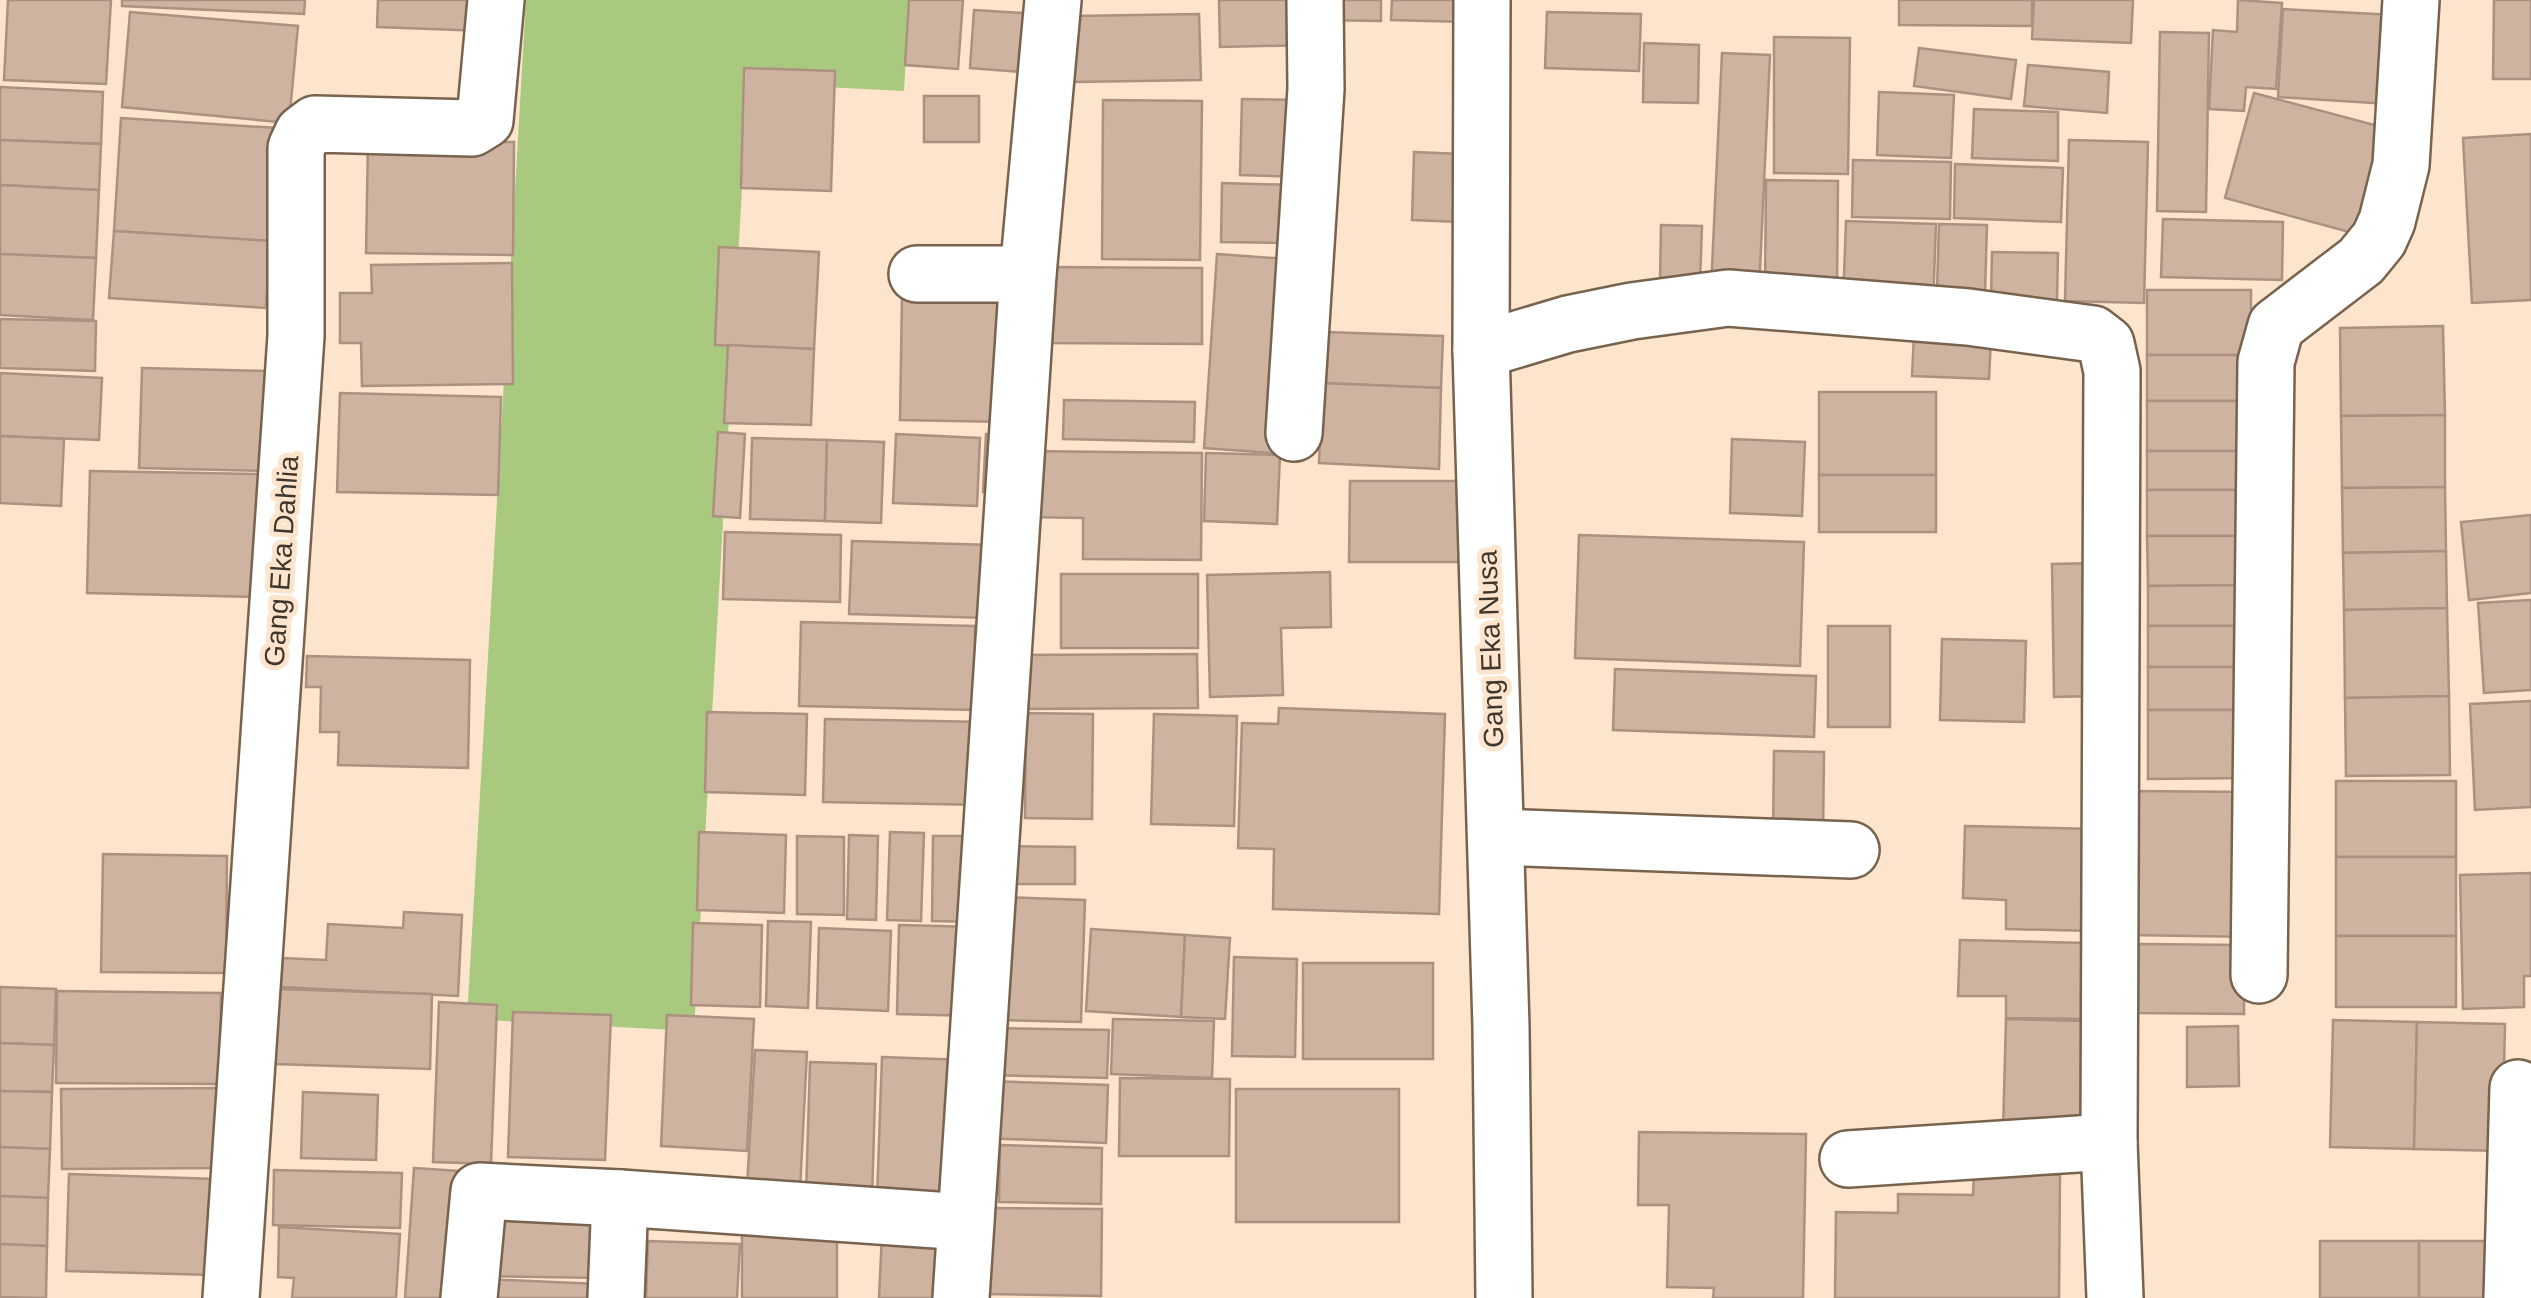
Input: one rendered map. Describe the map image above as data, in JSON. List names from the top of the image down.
{
  "streets": {
    "street": ["Gang Eka Dahlia", "Gang Eka Nusa"]
  }
}
